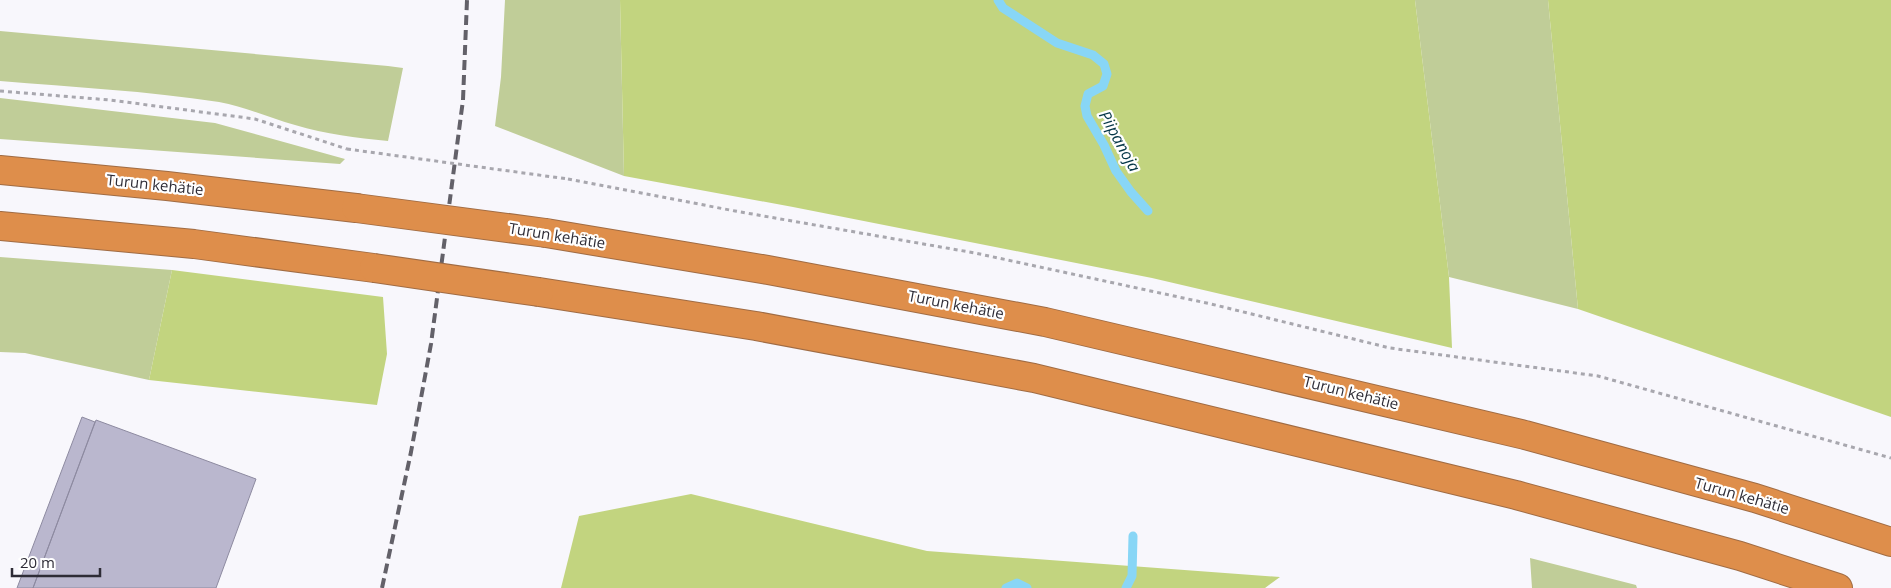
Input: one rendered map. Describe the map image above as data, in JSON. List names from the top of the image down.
{
  "streets": {
    "highway": ["Turun kehätie"]
  },
  "water": ["Piipanoja"],
  "scale_bar": "20 m"
}
